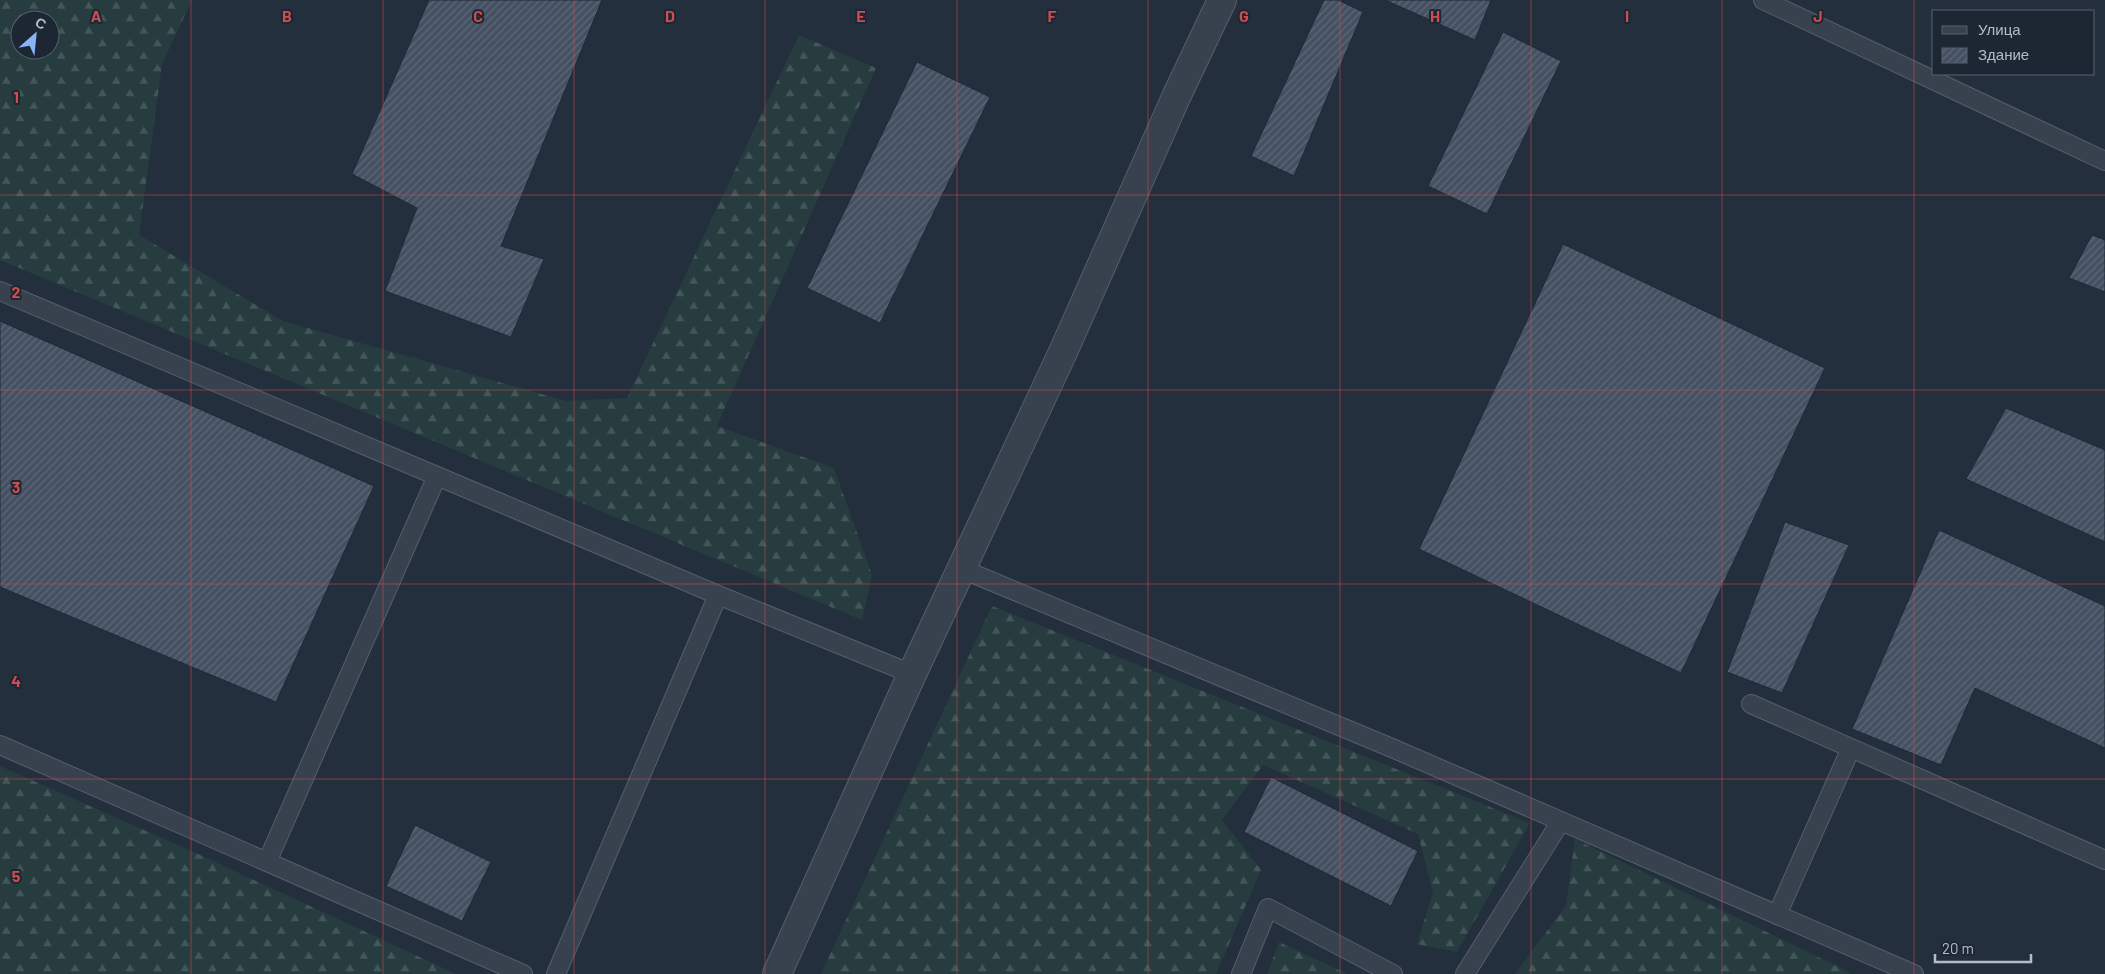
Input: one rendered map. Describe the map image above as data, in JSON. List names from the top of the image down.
{
  "legend": ["Улица", "Здание"],
  "scale_bar": "20 m",
  "north": "top right",
  "grid": {
    "columns": [
      "A",
      "B",
      "C",
      "D",
      "E",
      "F",
      "G",
      "H",
      "I",
      "J"
    ],
    "rows": [
      "1",
      "2",
      "3",
      "4",
      "5"
    ]
  }
}
